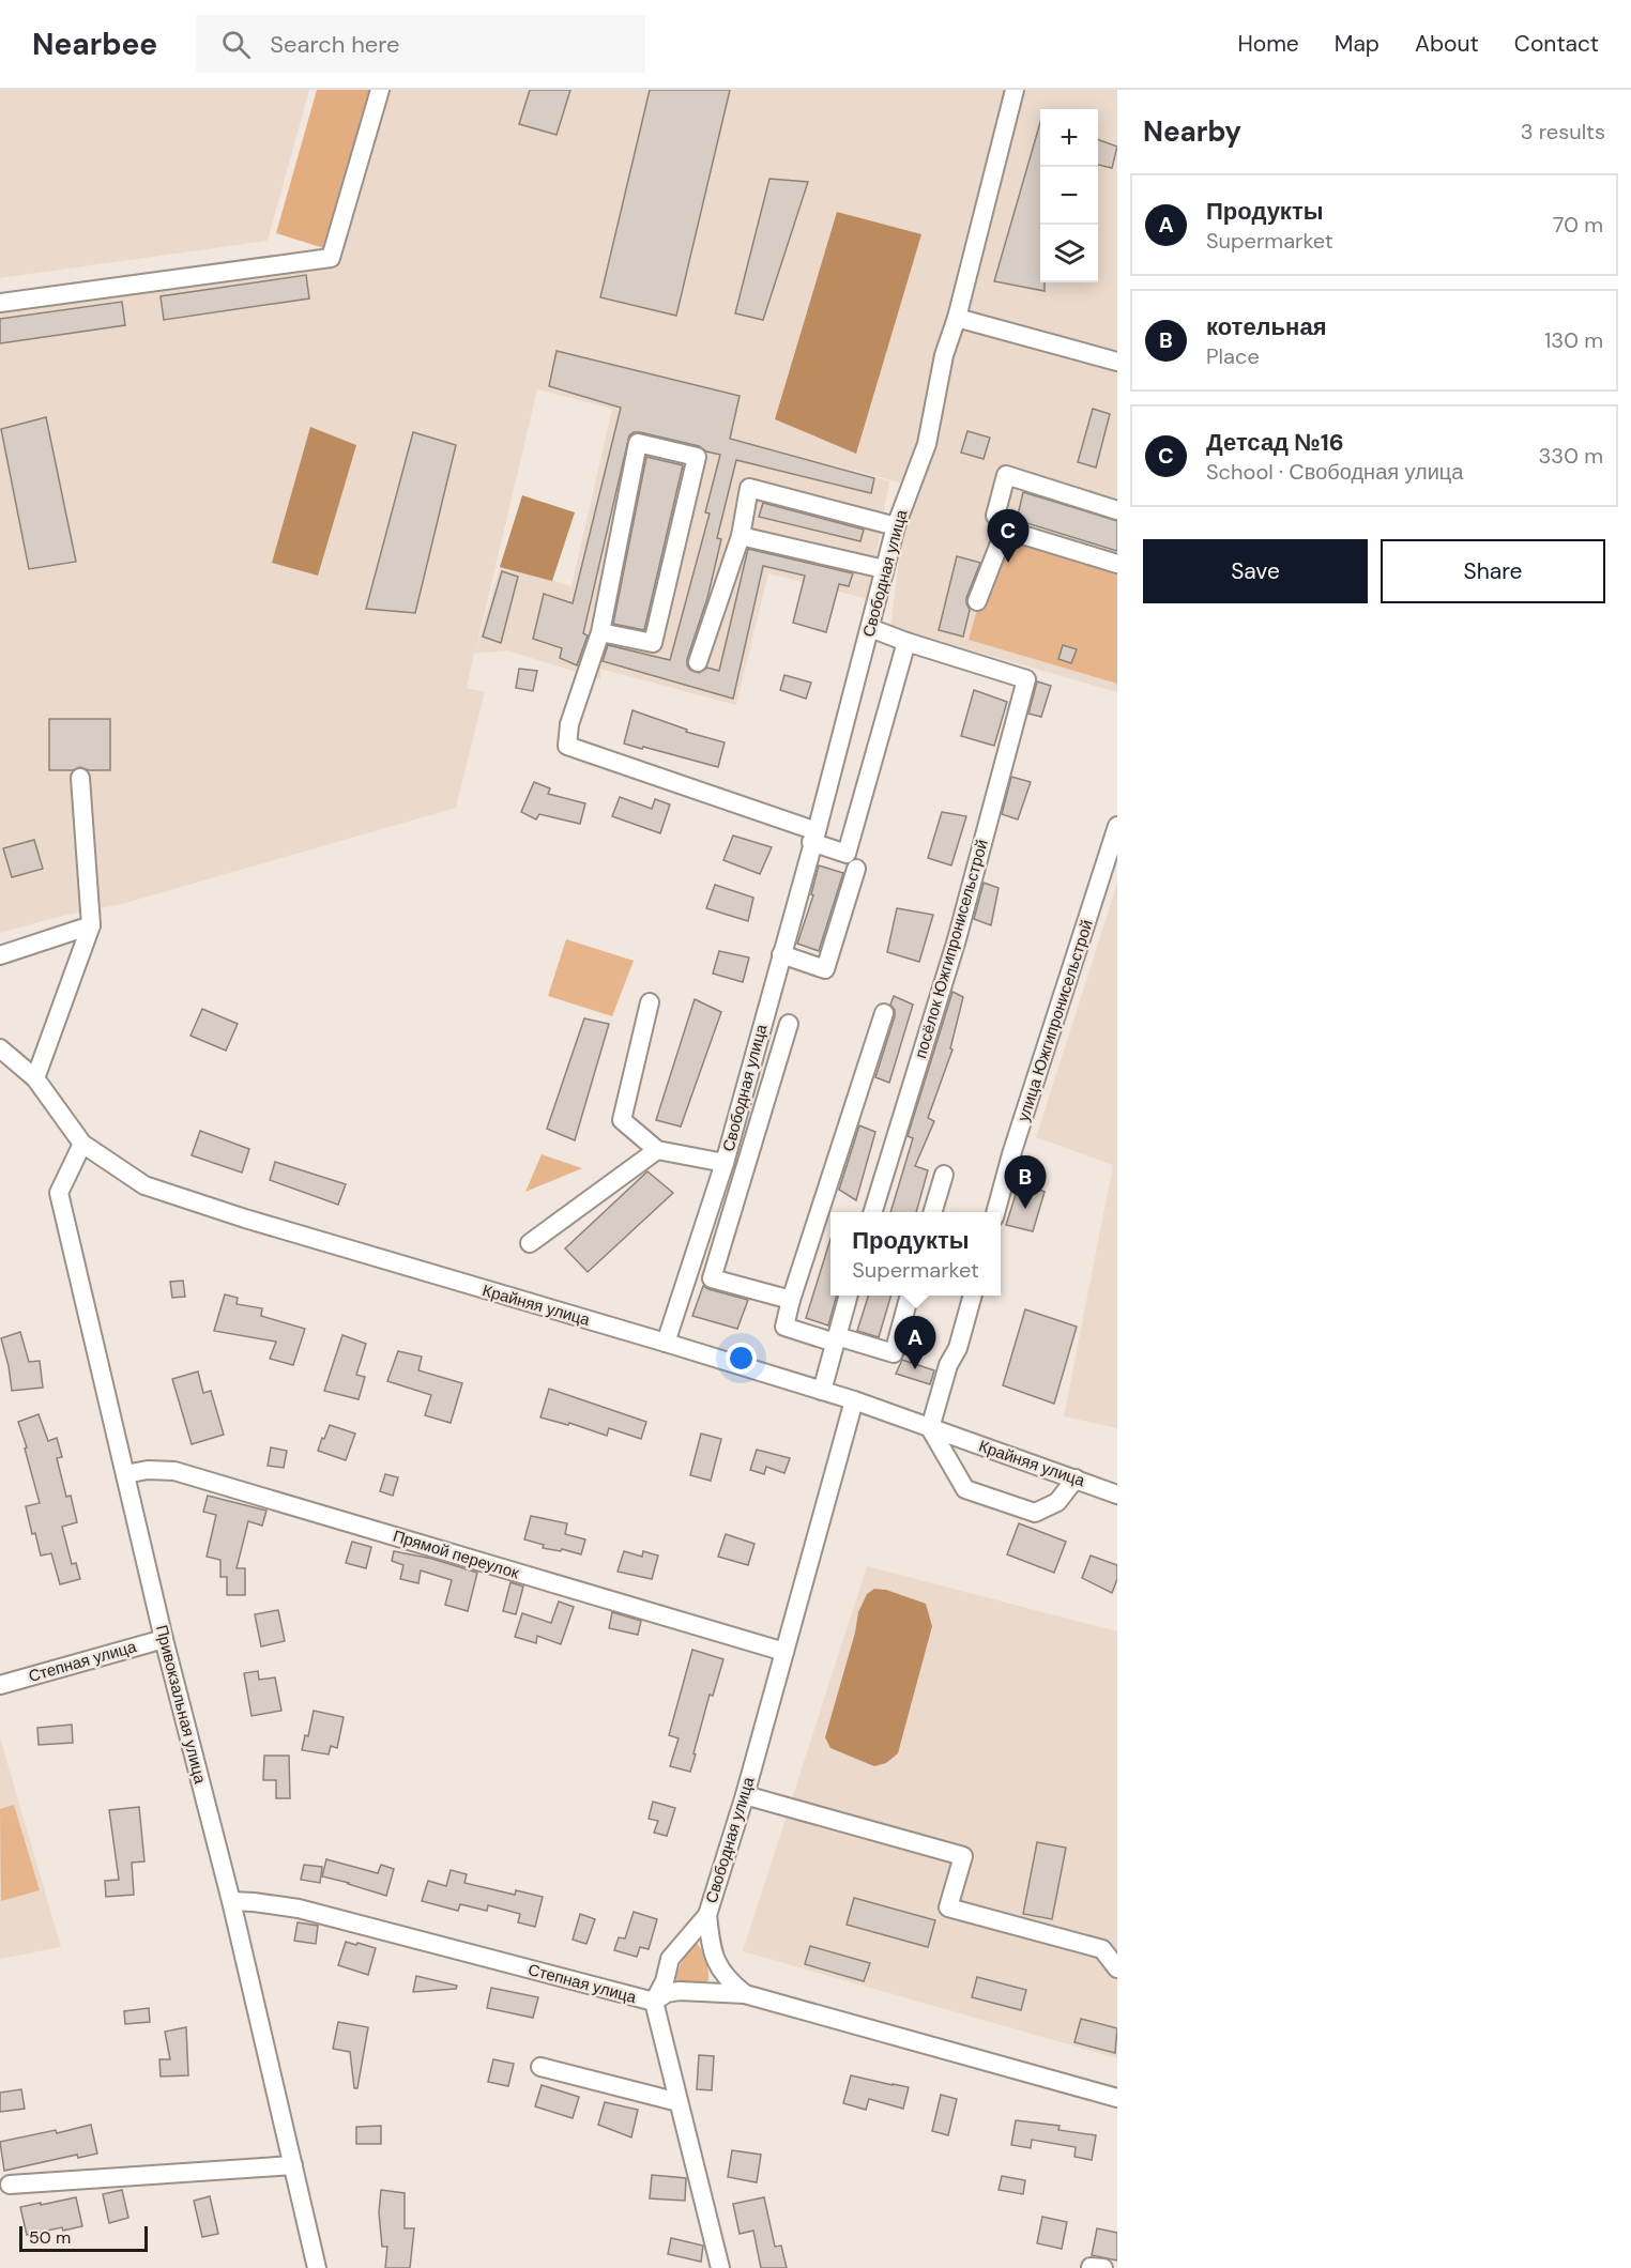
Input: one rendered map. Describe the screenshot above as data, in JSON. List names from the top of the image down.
{
  "streets": {
    "street": [
      "Свободная улица",
      "посёлок Южгипронисельстрой",
      "улица Южгипронисельстрой",
      "Крайняя улица",
      "Прямой переулок",
      "Степная улица",
      "Привокзальная улица"
    ]
  },
  "crossings": [
    ["Свободная улица", "Крайняя улица"],
    ["Свободная улица", "Прямой переулок"],
    ["Свободная улица", "Степная улица"],
    ["Крайняя улица", "Привокзальная улица"],
    ["Прямой переулок", "Привокзальная улица"],
    ["Степная улица", "Привокзальная улица"]
  ],
  "scale_bar": "50 m",
  "page": {
    "header": "Nearbee",
    "search": "Search here",
    "nav": [
      "Home",
      "Map",
      "About",
      "Contact"
    ],
    "heading": ["Nearby", "3 results"],
    "map_buttons": ["+", "−"],
    "list": [
      {
        "mark": "A",
        "name": "Продукты",
        "note": "Supermarket",
        "value": "70 m"
      },
      {
        "mark": "B",
        "name": "котельная",
        "note": "Place",
        "value": "130 m"
      },
      {
        "mark": "C",
        "name": "Детсад №16",
        "note": "School · Свободная улица",
        "value": "330 m"
      }
    ],
    "pins": ["C", "B", "A"],
    "buttons": ["Save", "Share"],
    "popup": ["Продукты", "Supermarket"],
    "scale": "50 m"
  }
}
